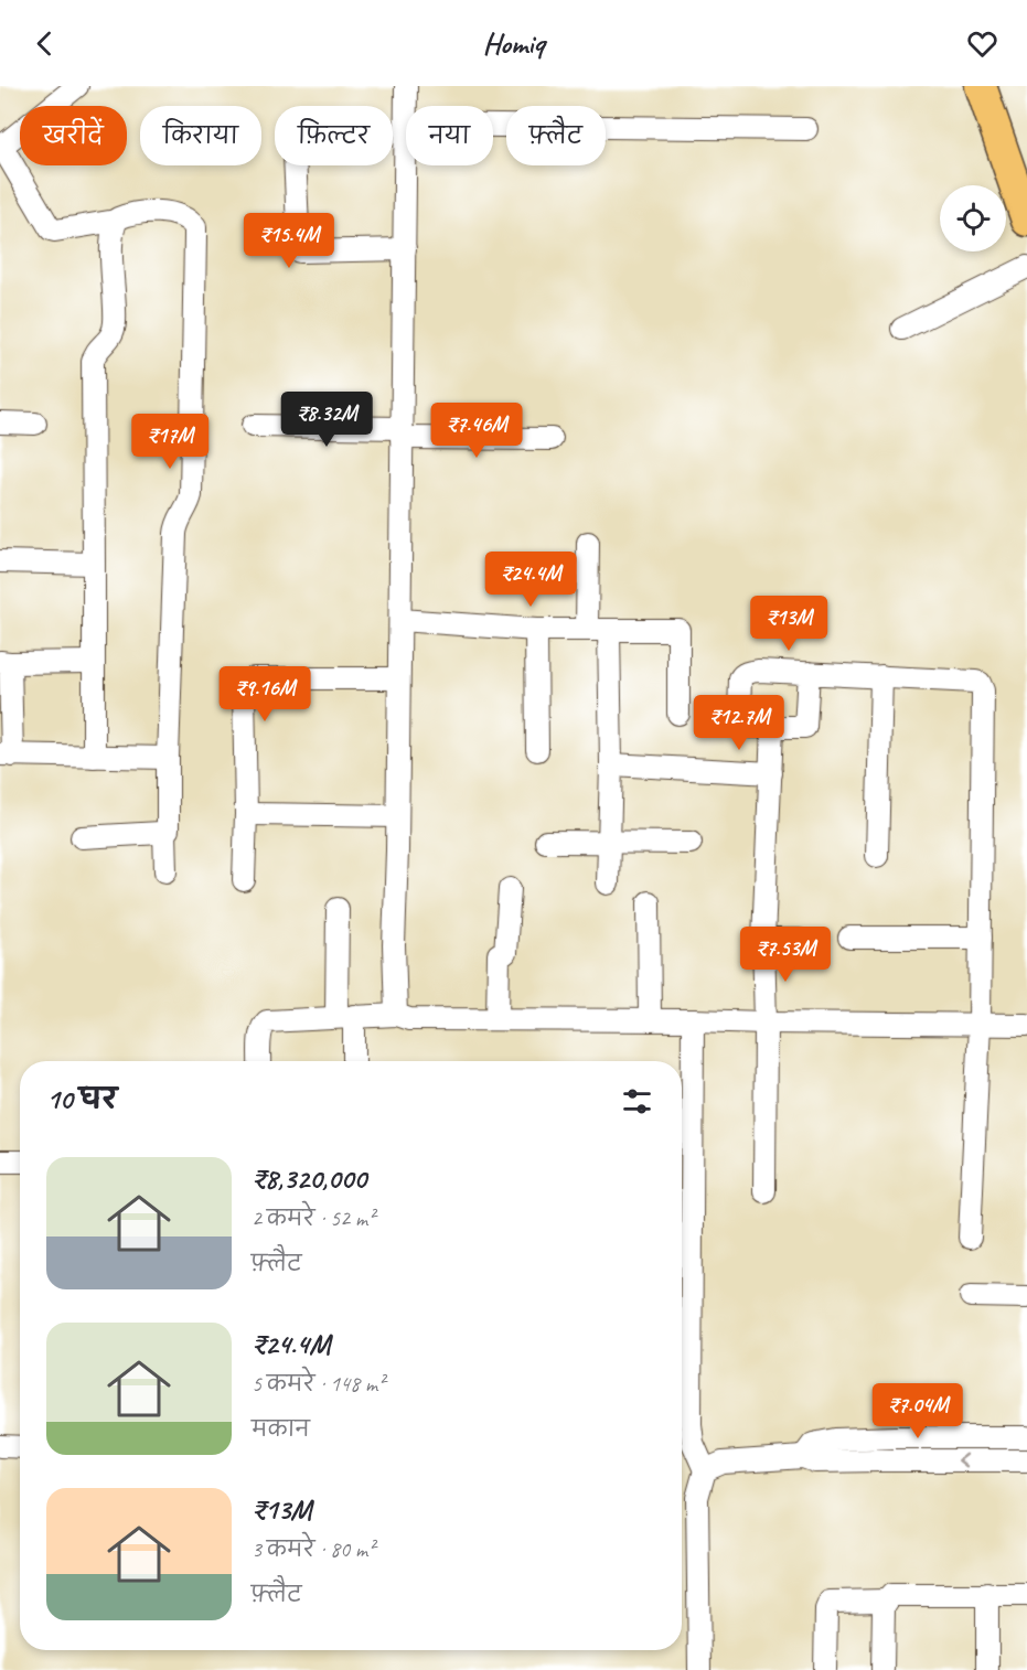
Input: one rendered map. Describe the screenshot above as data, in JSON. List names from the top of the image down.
{
  "page": {
    "header": "Homiq",
    "chip": [
      "खरीदें",
      "किराया",
      "फ़िल्टर",
      "नया",
      "फ़्लैट"
    ],
    "price": [
      "₹15.4M",
      "₹8.32M",
      "₹7.46M",
      "₹17M",
      "₹24.4M",
      "₹13M",
      "₹9.16M",
      "₹12.7M",
      "₹7.53M",
      "₹7.04M"
    ],
    "heading": "10 घर",
    "list": [
      {
        "name": "₹8,320,000",
        "note": "2 कमरे · 52 m² · फ़्लैट"
      },
      {
        "name": "₹24.4M",
        "note": "5 कमरे · 148 m² · मकान"
      },
      {
        "name": "₹13M",
        "note": "3 कमरे · 80 m² · फ़्लैट"
      }
    ]
  }
}
